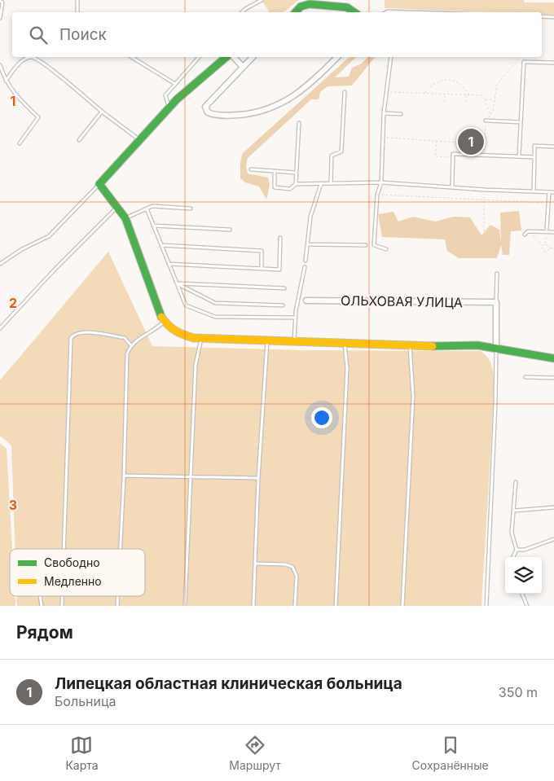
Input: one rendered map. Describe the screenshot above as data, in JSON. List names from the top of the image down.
{
  "streets": {
    "street": ["ОЛЬХОВАЯ УЛИЦА"]
  },
  "legend": ["Свободно", "Медленно"],
  "page": {
    "search": "Поиск",
    "pins": "1",
    "heading": "Рядом",
    "list": [
      {
        "mark": "1",
        "name": "Липецкая областная клиническая больница",
        "note": "Больница",
        "value": "350 m"
      }
    ],
    "nav": ["Карта", "Маршрут", "Сохранённые"]
  },
  "grid": {
    "rows": ["1", "2", "3"]
  }
}
